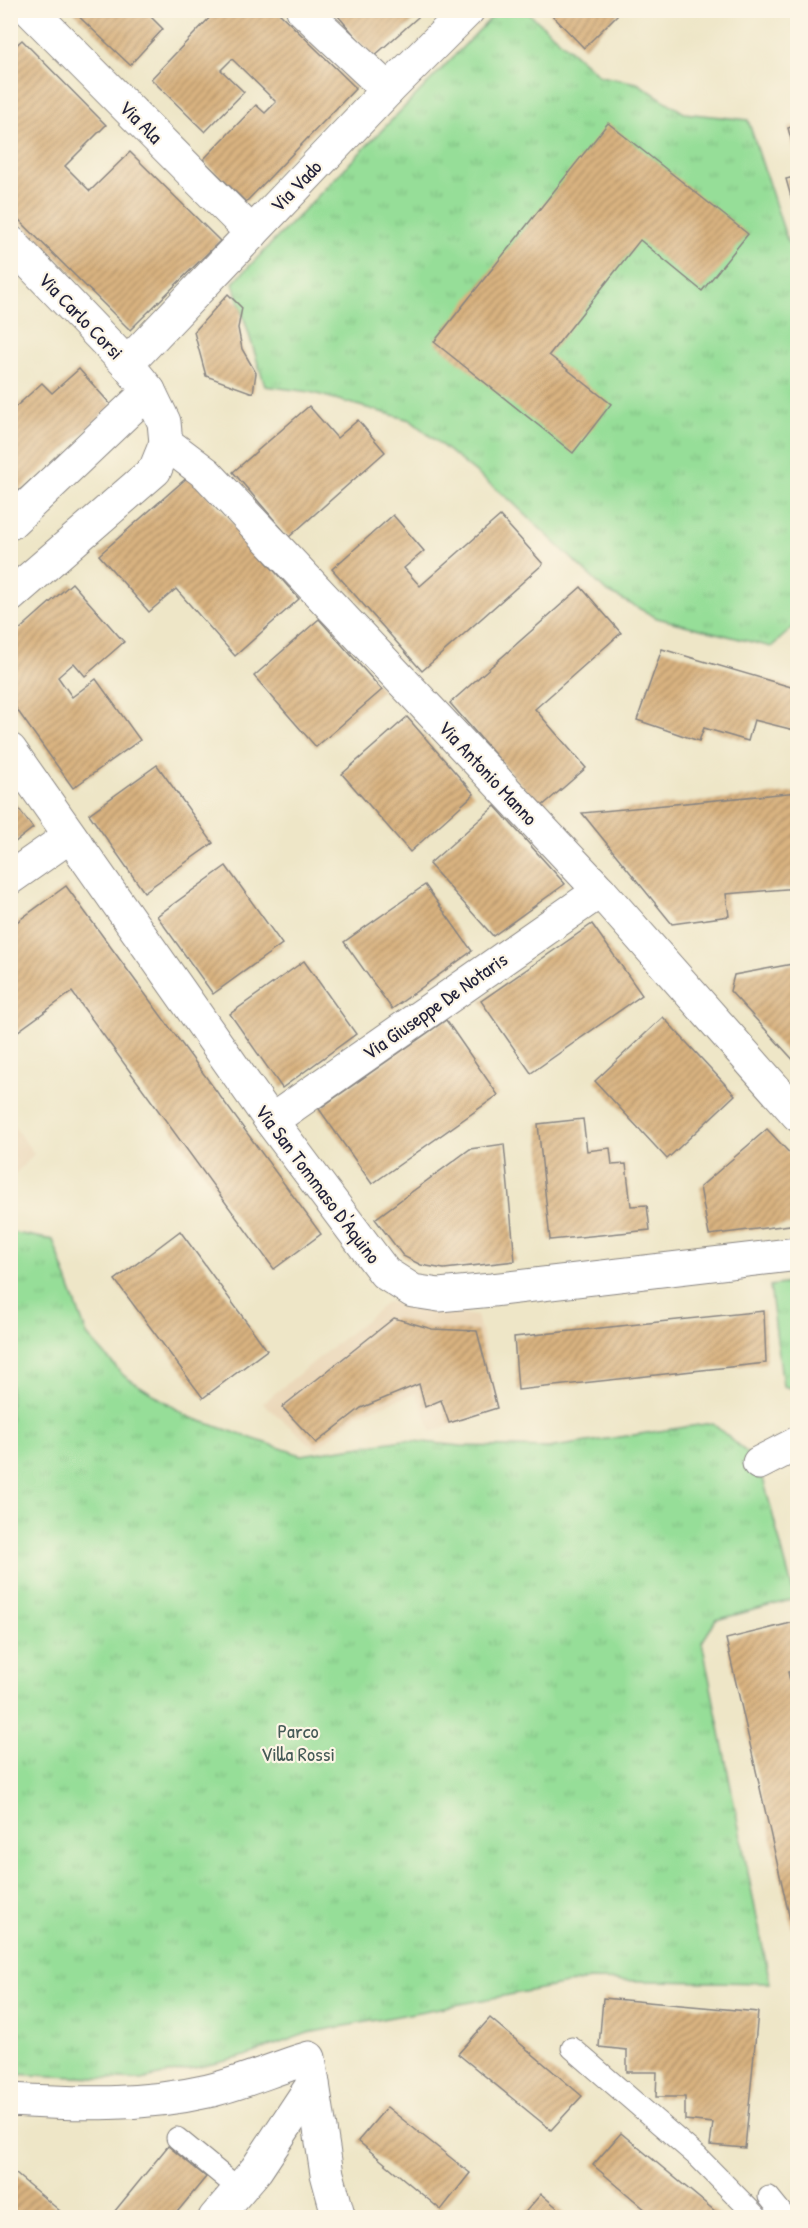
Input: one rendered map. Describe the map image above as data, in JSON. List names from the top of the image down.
{
  "streets": {
    "street": [
      "Via Ala",
      "Via Vado",
      "Via Carlo Corsi",
      "Via Antonio Manno",
      "Via Giuseppe De Notaris",
      "Via San Tommaso D'Aquino"
    ]
  },
  "crossings": [
    ["Via Ala", "Via Vado"],
    ["Via Vado", "Via Carlo Corsi"],
    ["Via Antonio Manno", "Via Giuseppe De Notaris"],
    ["Via Giuseppe De Notaris", "Via San Tommaso D'Aquino"]
  ],
  "parks": ["Parco Villa Rossi"]
}
